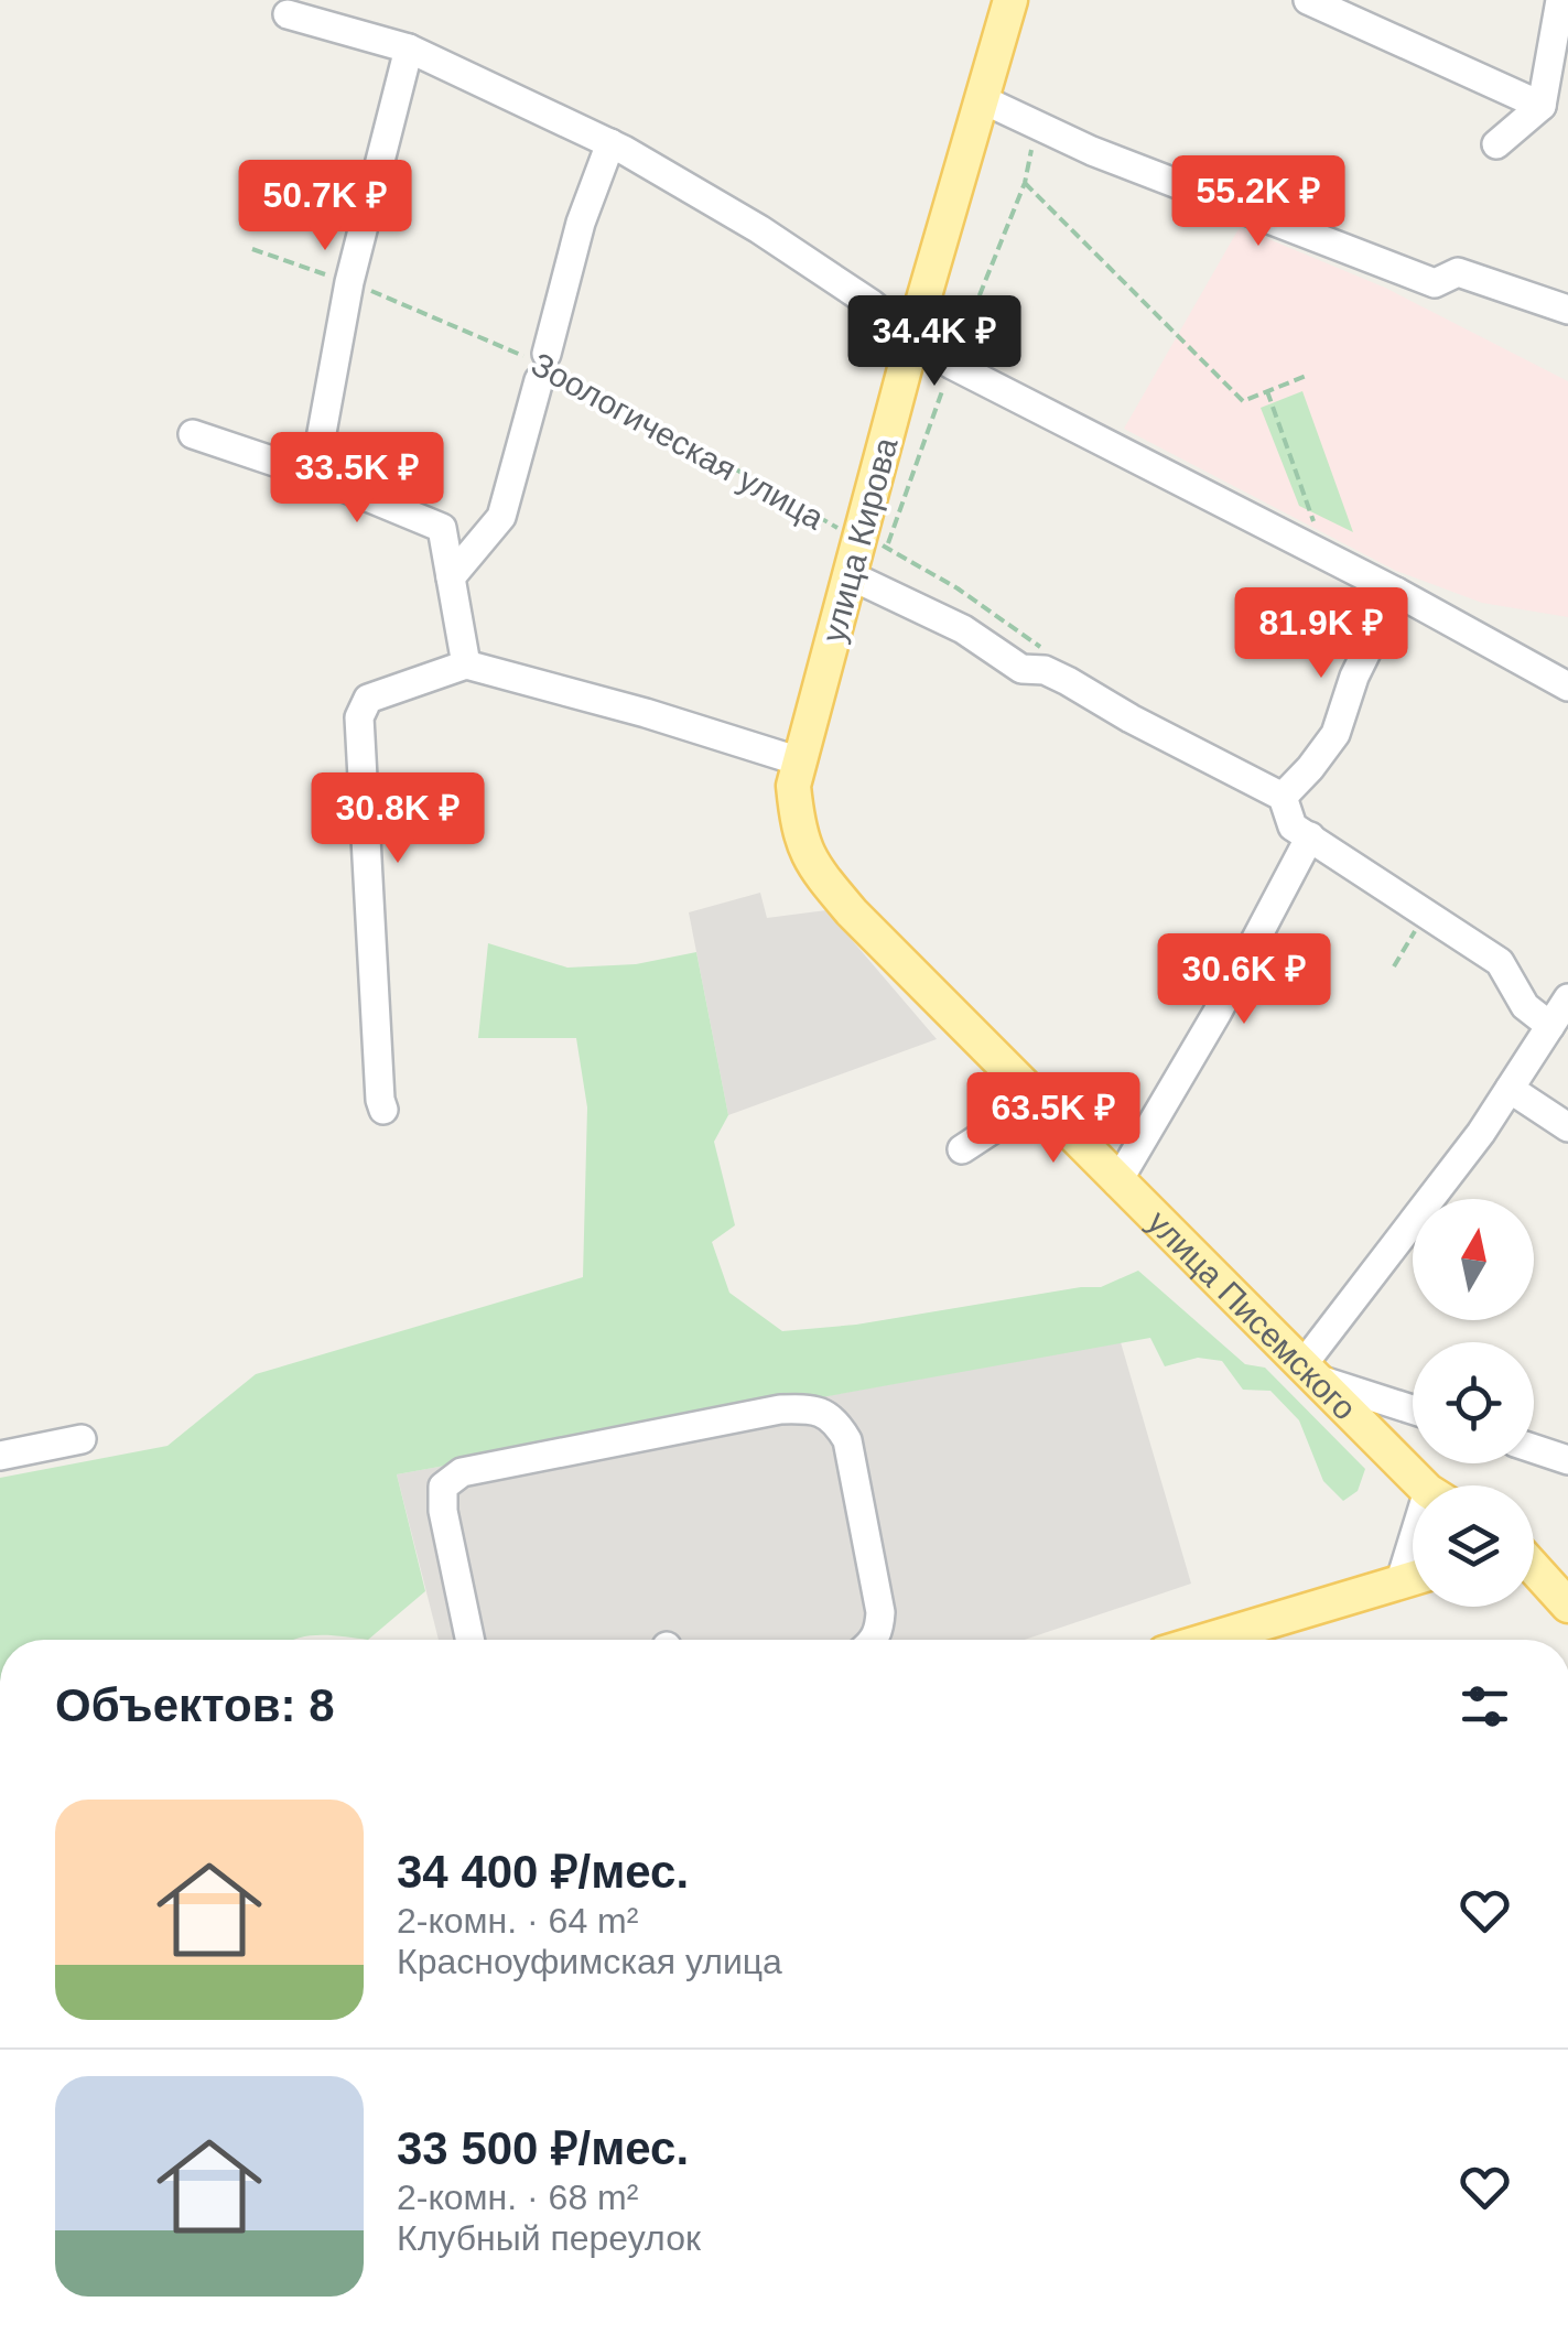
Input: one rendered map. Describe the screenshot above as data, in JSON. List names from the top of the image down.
{
  "streets": {
    "main road": ["улица Кирова", "улица Писемского"],
    "path": ["Зоологическая улица"]
  },
  "crossings": [
    ["Зоологическая улица", "улица Кирова"],
    ["улица Кирова", "улица Писемского"]
  ],
  "north": "top",
  "page": {
    "price": [
      "55.2K ₽",
      "50.7K ₽",
      "34.4K ₽",
      "33.5K ₽",
      "81.9K ₽",
      "30.8K ₽",
      "30.6K ₽",
      "63.5K ₽"
    ],
    "heading": "Объектов: 8",
    "list": [
      {
        "name": "34 400 ₽/мес.",
        "note": "2-комн. · 64 m² · Красноуфимская улица"
      },
      {
        "name": "33 500 ₽/мес.",
        "note": "2-комн. · 68 m² · Клубный переулок"
      }
    ]
  }
}
